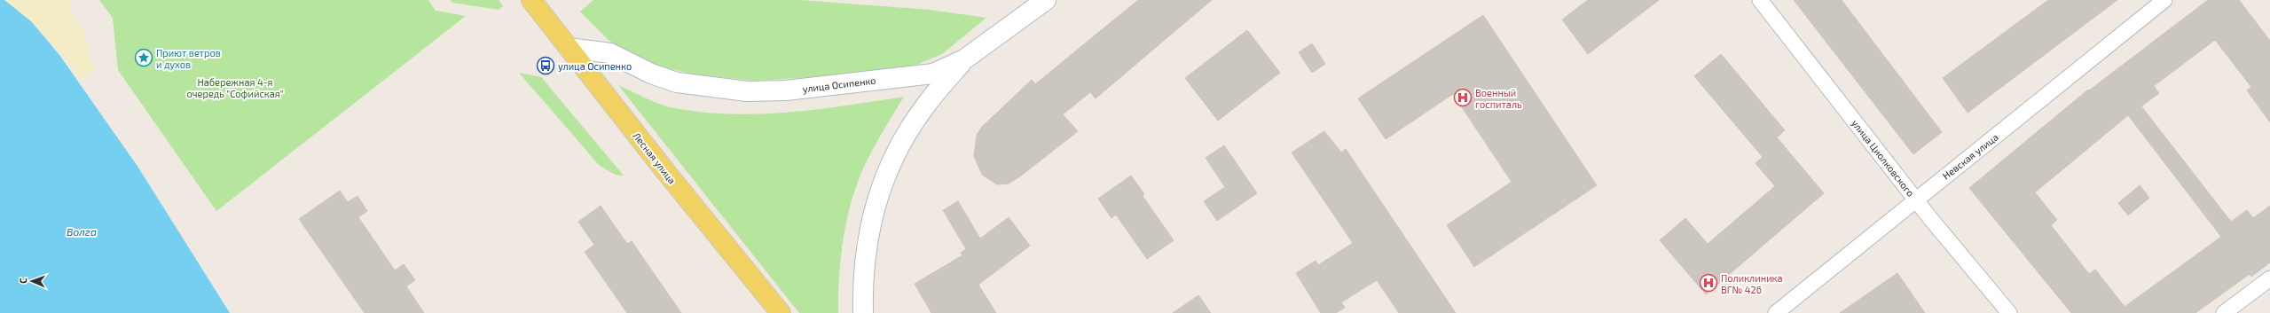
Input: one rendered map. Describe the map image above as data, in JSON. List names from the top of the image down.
{
  "streets": {
    "main road": ["улица Осипенко", "Лесная улица"],
    "street": ["Невская улица", "улица Циолковского"]
  },
  "crossings": [
    ["улица Осипенко", "Лесная улица"],
    ["Невская улица", "улица Циолковского"]
  ],
  "water": ["Волга"],
  "parks": ["Набережная 4-я очередь \"Софийская\""],
  "places": {
    "place": ["Приют ветров и духов"],
    "bus stop": ["улица Осипенко"],
    "hospital": ["Военный госпиталь", "Поликлиника ВГ№ 426"]
  },
  "north": "left"
}
